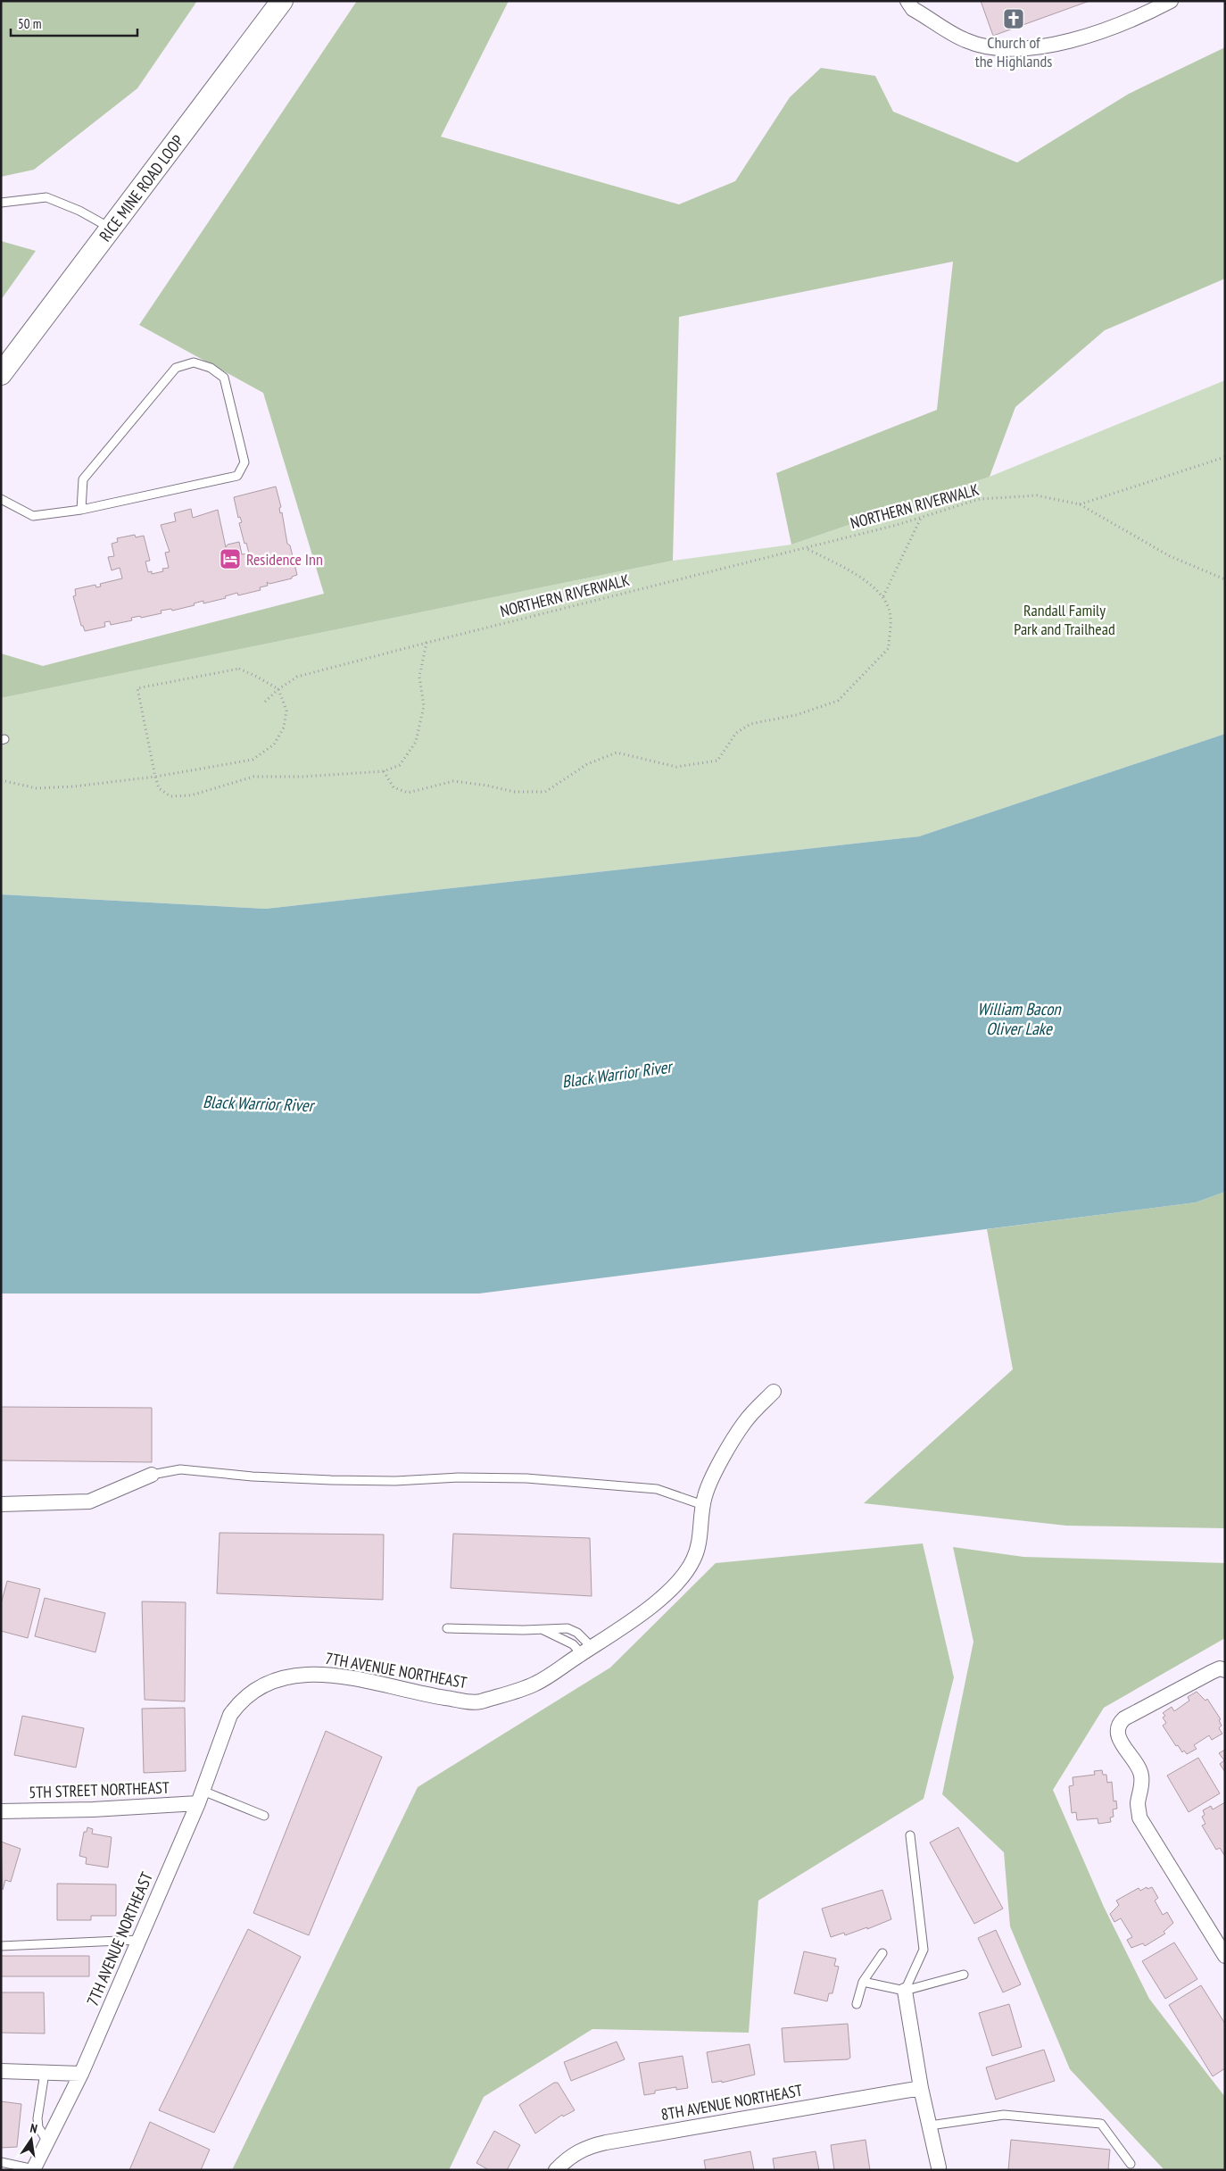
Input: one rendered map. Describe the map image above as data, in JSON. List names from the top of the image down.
{
  "streets": {
    "main road": ["RICE MINE ROAD LOOP"],
    "street": ["7TH AVENUE NORTHEAST", "5TH STREET NORTHEAST", "8TH AVENUE NORTHEAST"],
    "path": ["NORTHERN RIVERWALK"]
  },
  "crossings": [
    ["7TH AVENUE NORTHEAST", "5TH STREET NORTHEAST"]
  ],
  "water": ["William Bacon Oliver Lake", "Black Warrior River"],
  "parks": ["Randall Family Park and Trailhead"],
  "places": {
    "church": ["Church of the Highlands"],
    "hotel": ["Residence Inn"]
  },
  "scale_bar": "50 m",
  "north": "top"
}
